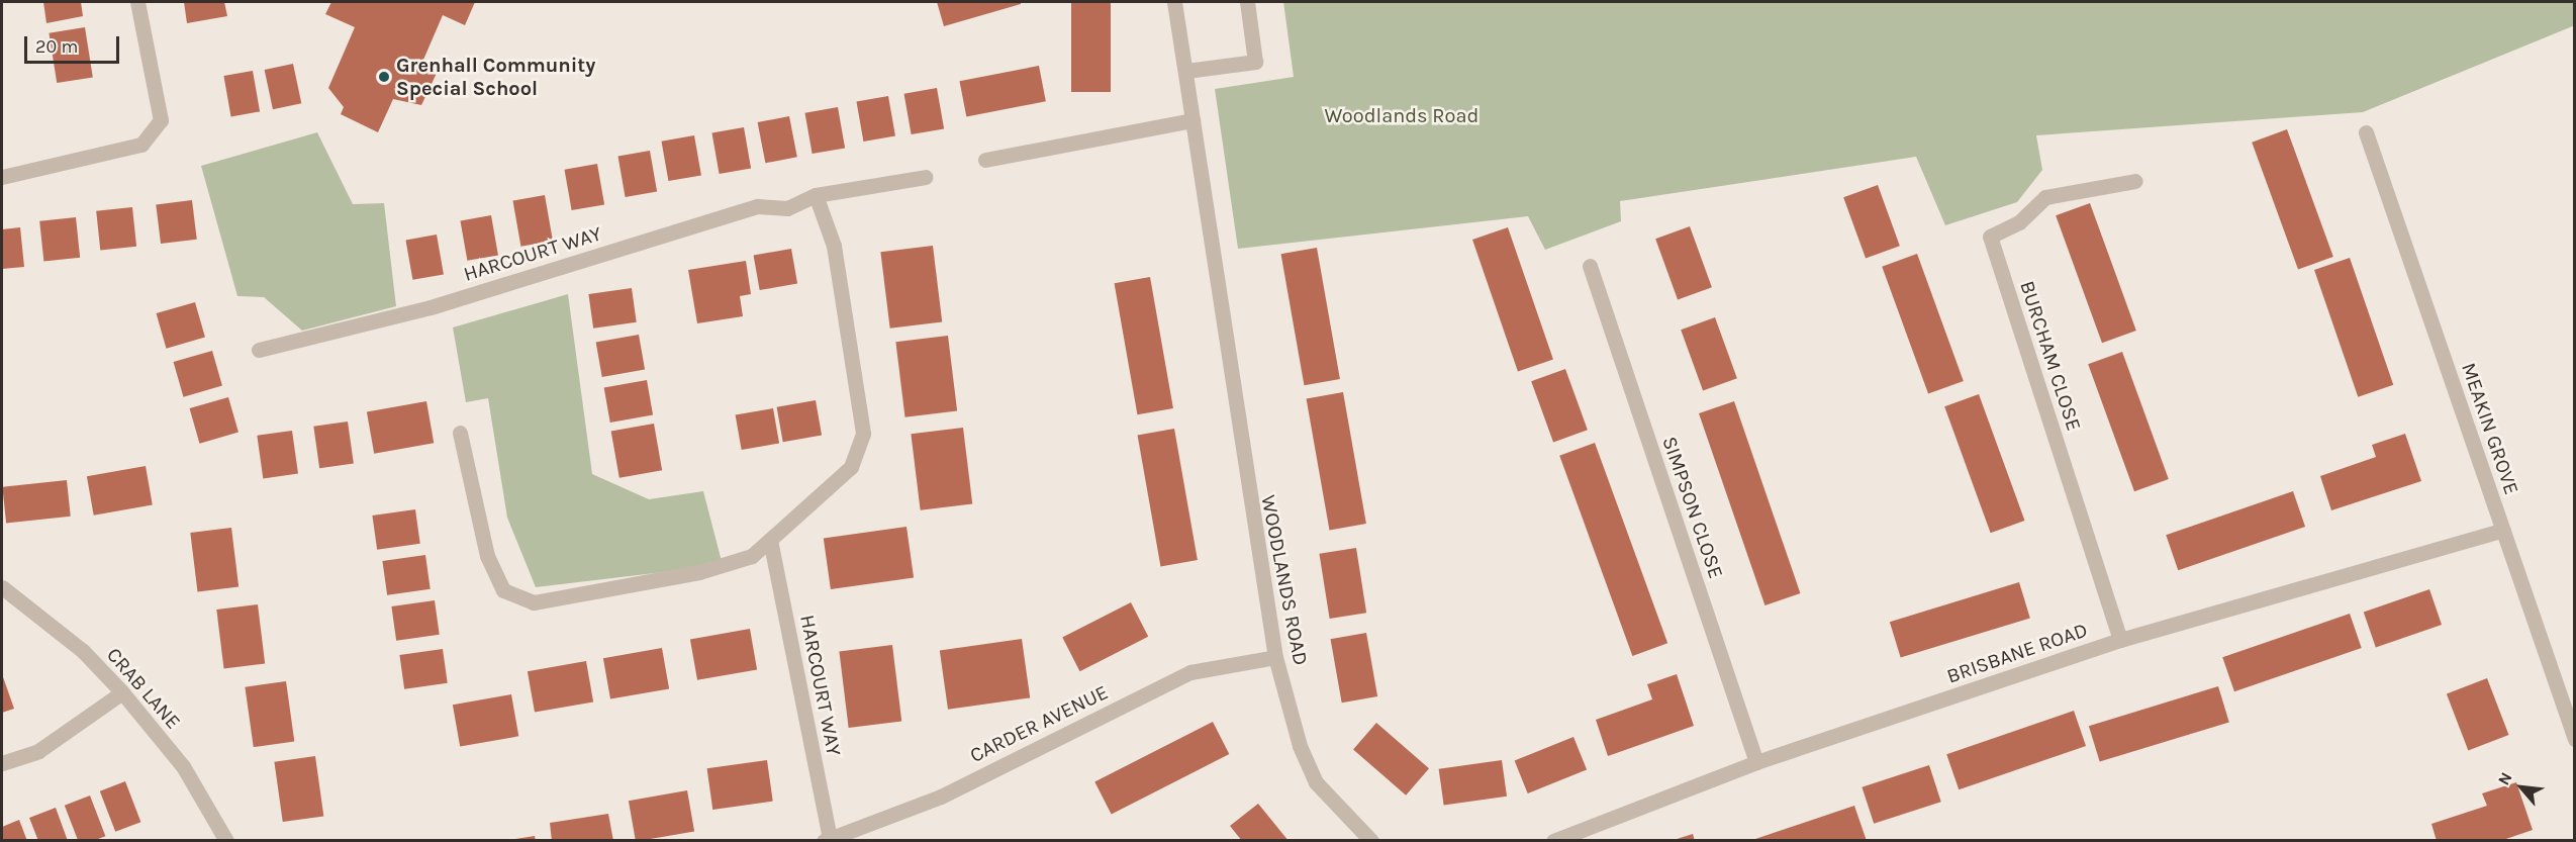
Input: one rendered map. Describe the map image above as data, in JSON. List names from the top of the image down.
{
  "streets": {
    "street": [
      "HARCOURT WAY",
      "BURCHAM CLOSE",
      "MEAKIN GROVE",
      "SIMPSON CLOSE",
      "WOODLANDS ROAD",
      "BRISBANE ROAD",
      "CRAB LANE",
      "CARDER AVENUE"
    ]
  },
  "crossings": [
    ["HARCOURT WAY", "CARDER AVENUE"],
    ["BURCHAM CLOSE", "BRISBANE ROAD"],
    ["MEAKIN GROVE", "BRISBANE ROAD"],
    ["SIMPSON CLOSE", "BRISBANE ROAD"],
    ["WOODLANDS ROAD", "CARDER AVENUE"]
  ],
  "parks": ["Woodlands Road"],
  "places": ["Grenhall Community Special School"],
  "scale_bar": "20 m",
  "north": "top left"
}
